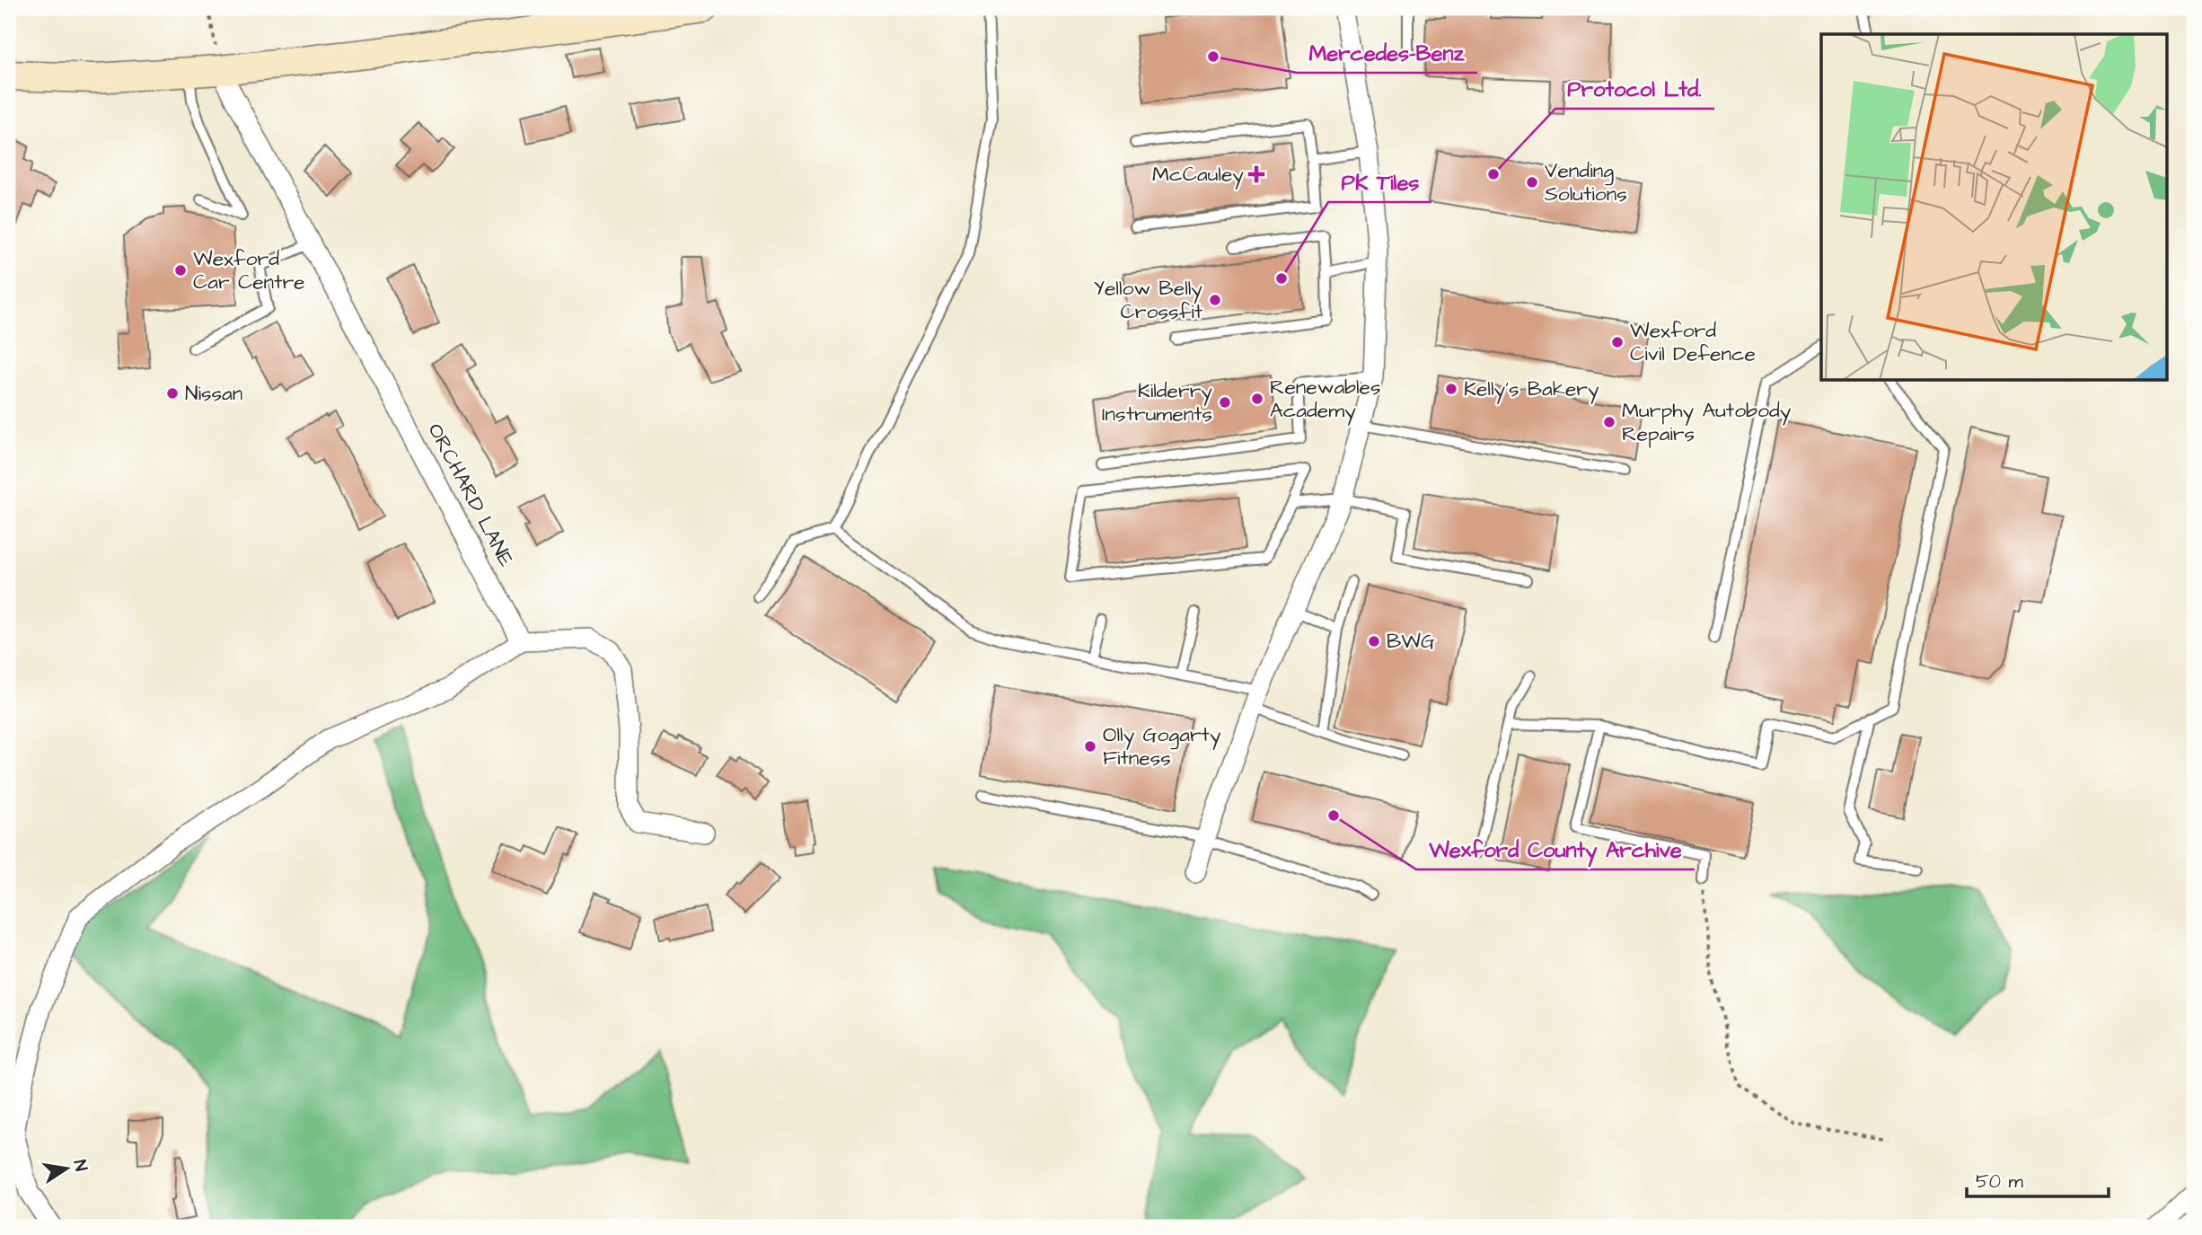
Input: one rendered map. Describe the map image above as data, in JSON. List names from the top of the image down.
{
  "streets": {
    "street": ["ORCHARD LANE"]
  },
  "places": {
    "other": [
      "Mercedes-Benz",
      "Protocol Ltd.",
      "Vending Solutions",
      "Wexford Car Centre",
      "PK Tiles",
      "Yellow Belly Crossfit",
      "Wexford Civil Defence",
      "Kelly's Bakery",
      "Nissan",
      "Renewables Academy",
      "Kilderry Instruments",
      "Murphy Autobody Repairs",
      "BWG",
      "Olly Gogarty Fitness",
      "Wexford County Archive"
    ],
    "health": ["McCauley"]
  },
  "scale_bar": "50 m",
  "north": "right"
}
